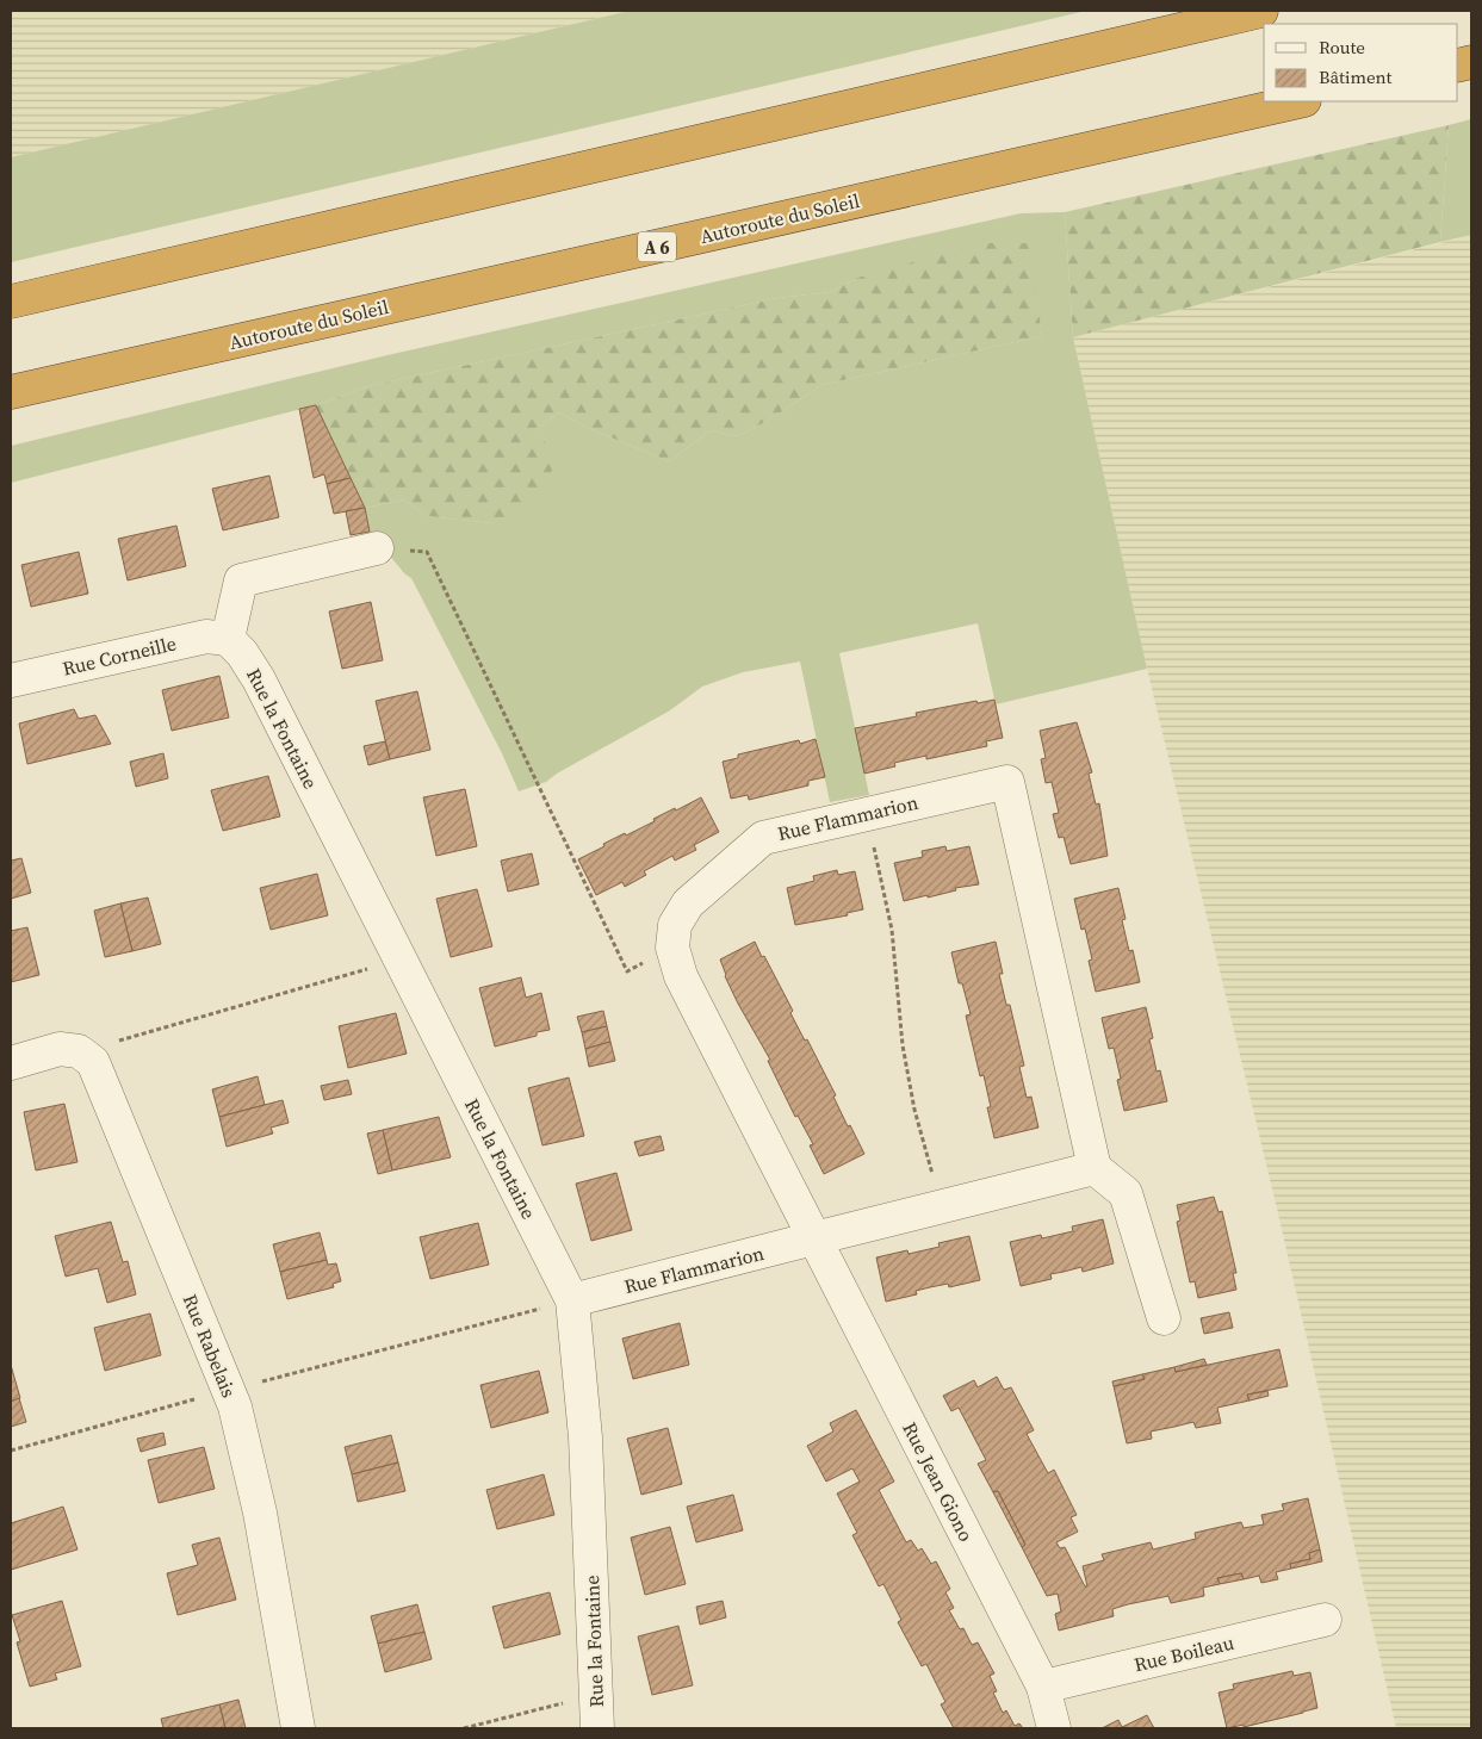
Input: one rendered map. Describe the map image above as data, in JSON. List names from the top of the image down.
{
  "streets": {
    "highway": ["Autoroute du Soleil", "A 6"],
    "street": [
      "Rue Corneille",
      "Rue la Fontaine",
      "Rue Flammarion",
      "Rue Rabelais",
      "Rue Jean Giono",
      "Rue Boileau"
    ]
  },
  "crossings": [
    ["Rue Corneille", "Rue la Fontaine"],
    ["Rue la Fontaine", "Rue Flammarion"],
    ["Rue Flammarion", "Rue Jean Giono"],
    ["Rue Jean Giono", "Rue Boileau"]
  ],
  "legend": ["Route", "Bâtiment"]
}
